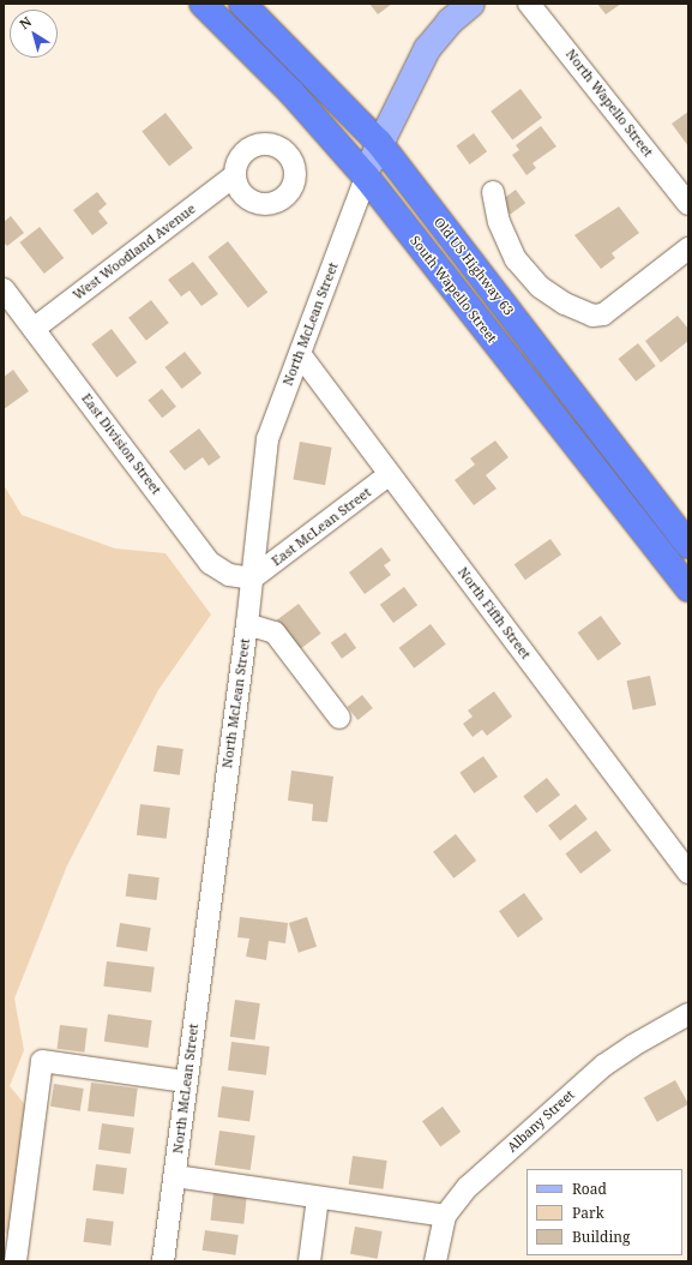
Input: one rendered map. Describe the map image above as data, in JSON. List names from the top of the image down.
{
  "streets": {
    "highway": ["Old US Highway 63", "South Wapello Street"],
    "street": [
      "North Wapello Street",
      "West Woodland Avenue",
      "North McLean Street",
      "East Division Street",
      "East McLean Street",
      "North Fifth Street",
      "Albany Street"
    ]
  },
  "crossings": [
    ["West Woodland Avenue", "East Division Street"],
    ["Old US Highway 63", "South Wapello Street"],
    ["Old US Highway 63", "North McLean Street"],
    ["South Wapello Street", "North McLean Street"],
    ["North McLean Street", "East Division Street"],
    ["North McLean Street", "East McLean Street"],
    ["North McLean Street", "North Fifth Street"],
    ["East Division Street", "East McLean Street"],
    ["East McLean Street", "North Fifth Street"]
  ],
  "legend": ["Road", "Park", "Building"],
  "north": "top left"
}
